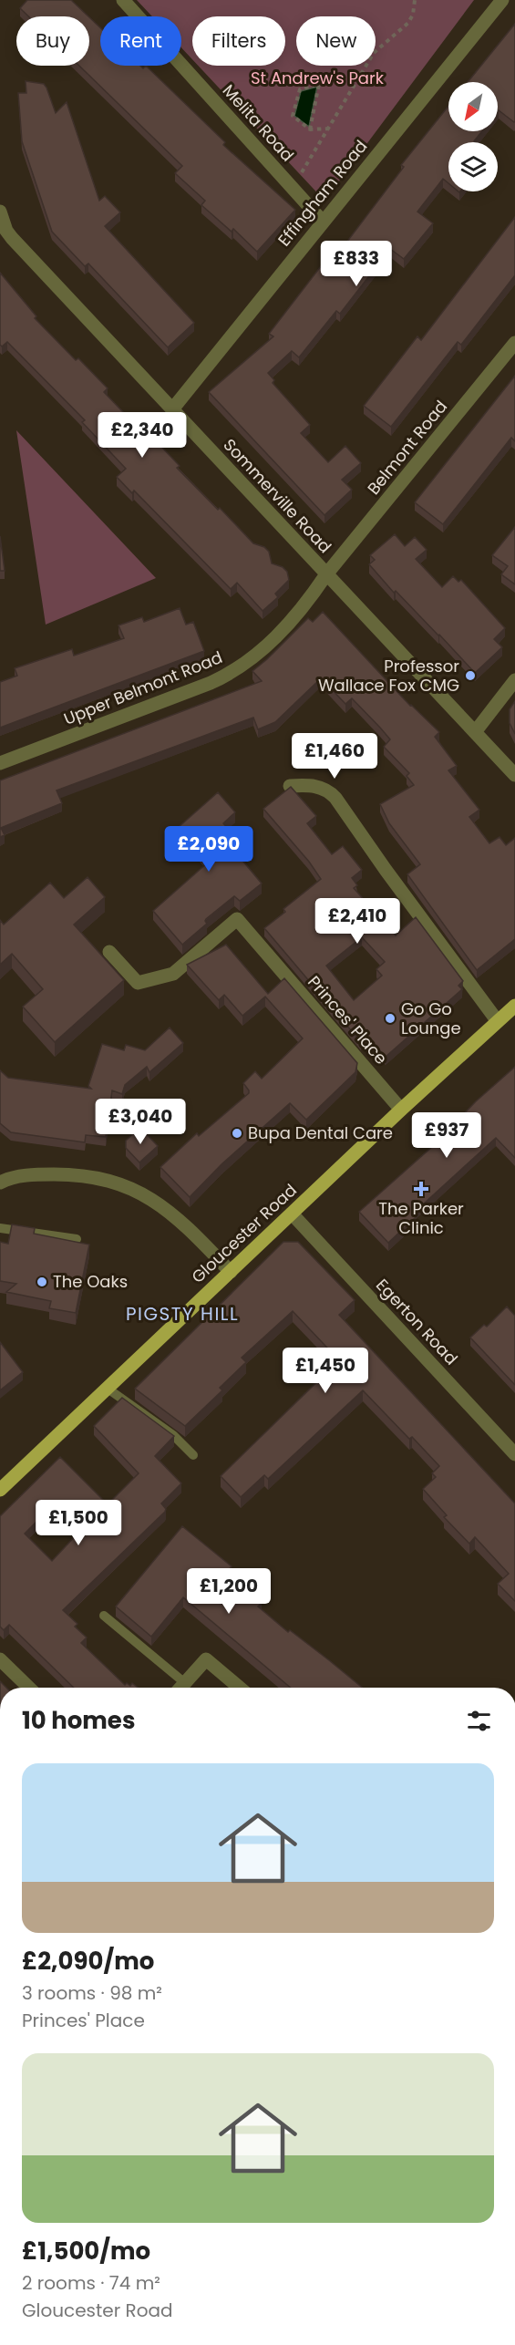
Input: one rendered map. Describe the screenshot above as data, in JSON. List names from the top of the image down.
{
  "streets": {
    "main road": ["Gloucester Road"],
    "street": [
      "Melita Road",
      "Effingham Road",
      "Belmont Road",
      "Sommerville Road",
      "Upper Belmont Road",
      "Princes' Place",
      "Egerton Road"
    ]
  },
  "crossings": [
    ["Melita Road", "Effingham Road"],
    ["Effingham Road", "Sommerville Road"],
    ["Belmont Road", "Sommerville Road"],
    ["Belmont Road", "Upper Belmont Road"],
    ["Sommerville Road", "Upper Belmont Road"],
    ["Princes' Place", "Gloucester Road"],
    ["Gloucester Road", "Egerton Road"]
  ],
  "districts": ["PIGSTY HILL"],
  "parks": ["St Andrew's Park"],
  "places": {
    "other": [
      "Professor Wallace Fox CMG",
      "Go Go Lounge",
      "Bupa Dental Care",
      "The Oaks"
    ],
    "health": ["The Parker Clinic"]
  },
  "north": "bottom left",
  "page": {
    "chip": [
      "Buy",
      "Rent",
      "Filters",
      "New"
    ],
    "price": [
      "£833",
      "£2,340",
      "£1,460",
      "£2,090",
      "£2,410",
      "£3,040",
      "£937",
      "£1,450",
      "£1,500",
      "£1,200"
    ],
    "heading": "10 homes",
    "list": [
      {
        "name": "£2,090/mo",
        "note": "3 rooms · 98 m² · Princes' Place"
      },
      {
        "name": "£1,500/mo",
        "note": "2 rooms · 74 m² · Gloucester Road"
      }
    ]
  }
}
